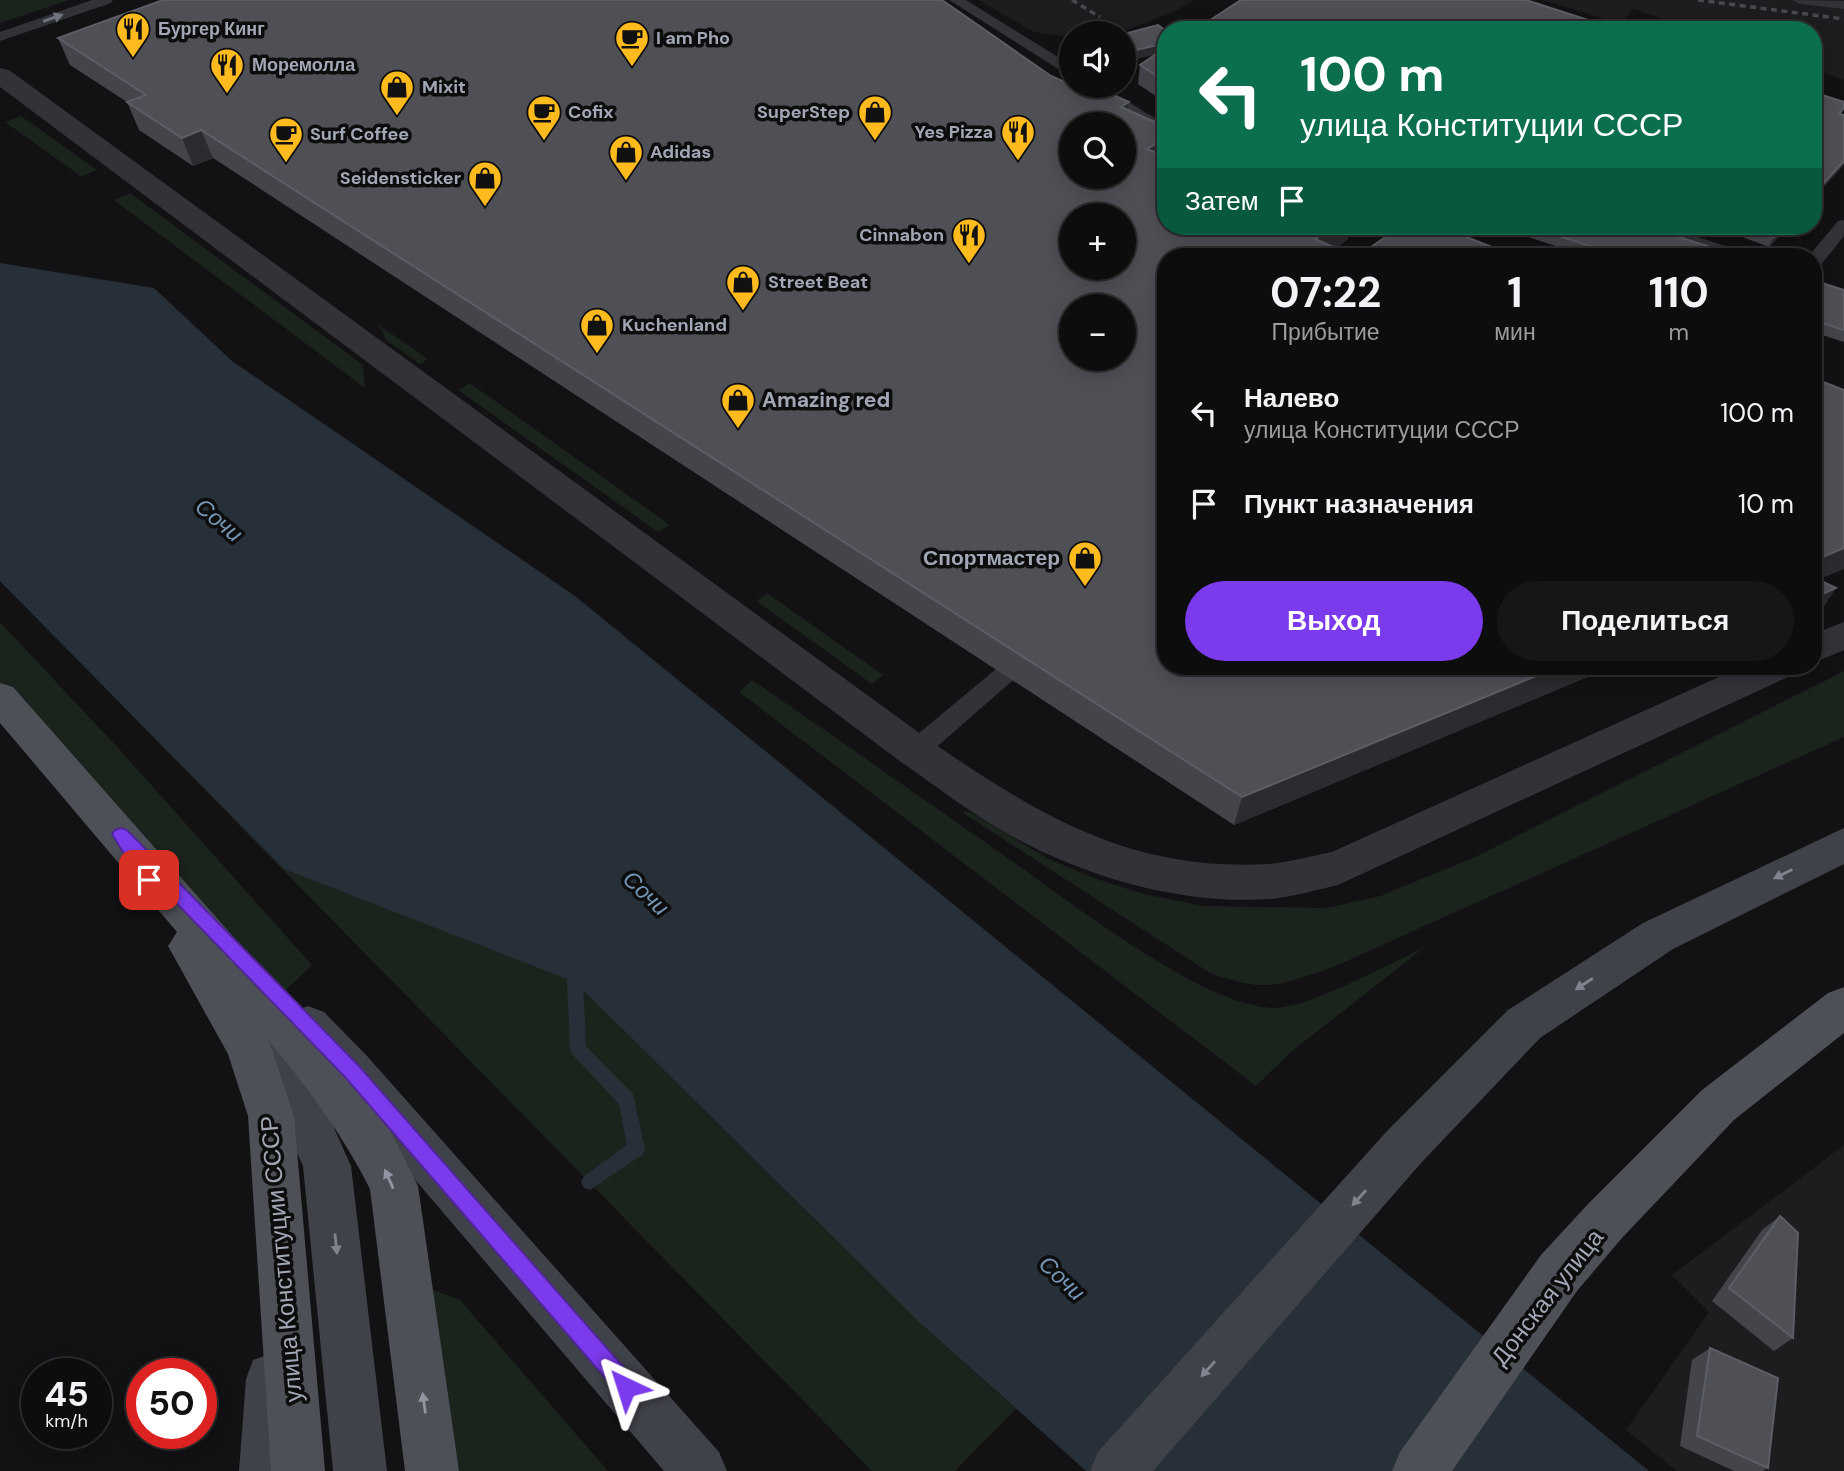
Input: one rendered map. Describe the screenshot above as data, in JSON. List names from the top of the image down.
{
  "streets": {
    "main road": ["улица Конституции СССР", "Донская улица"]
  },
  "water": ["Сочи"],
  "places": {
    "restaurant": [
      "Бургер Кинг",
      "Моремолла",
      "Yes Pizza",
      "Cinnabon"
    ],
    "cafe": ["I am Pho", "Cofix", "Surf Coffee"],
    "shop": [
      "Mixit",
      "SuperStep",
      "Adidas",
      "Seidensticker",
      "Street Beat",
      "Kuchenland",
      "Amazing red",
      "Спортмастер"
    ]
  },
  "page": {
    "map_buttons": ["+", "−"],
    "turn": ["100 m", "улица Конституции СССР"],
    "then": "Затем",
    "eta": [
      "07:22",
      "Прибытие",
      "1",
      "мин",
      "110",
      "m"
    ],
    "list": [
      {
        "name": "Налево",
        "note": "улица Конституции СССР",
        "value": "100 m"
      },
      {
        "name": "Пункт назначения",
        "value": "10 m"
      }
    ],
    "buttons": ["Выход", "Поделиться"],
    "speed": "45 km/h",
    "limit": "50"
  }
}
